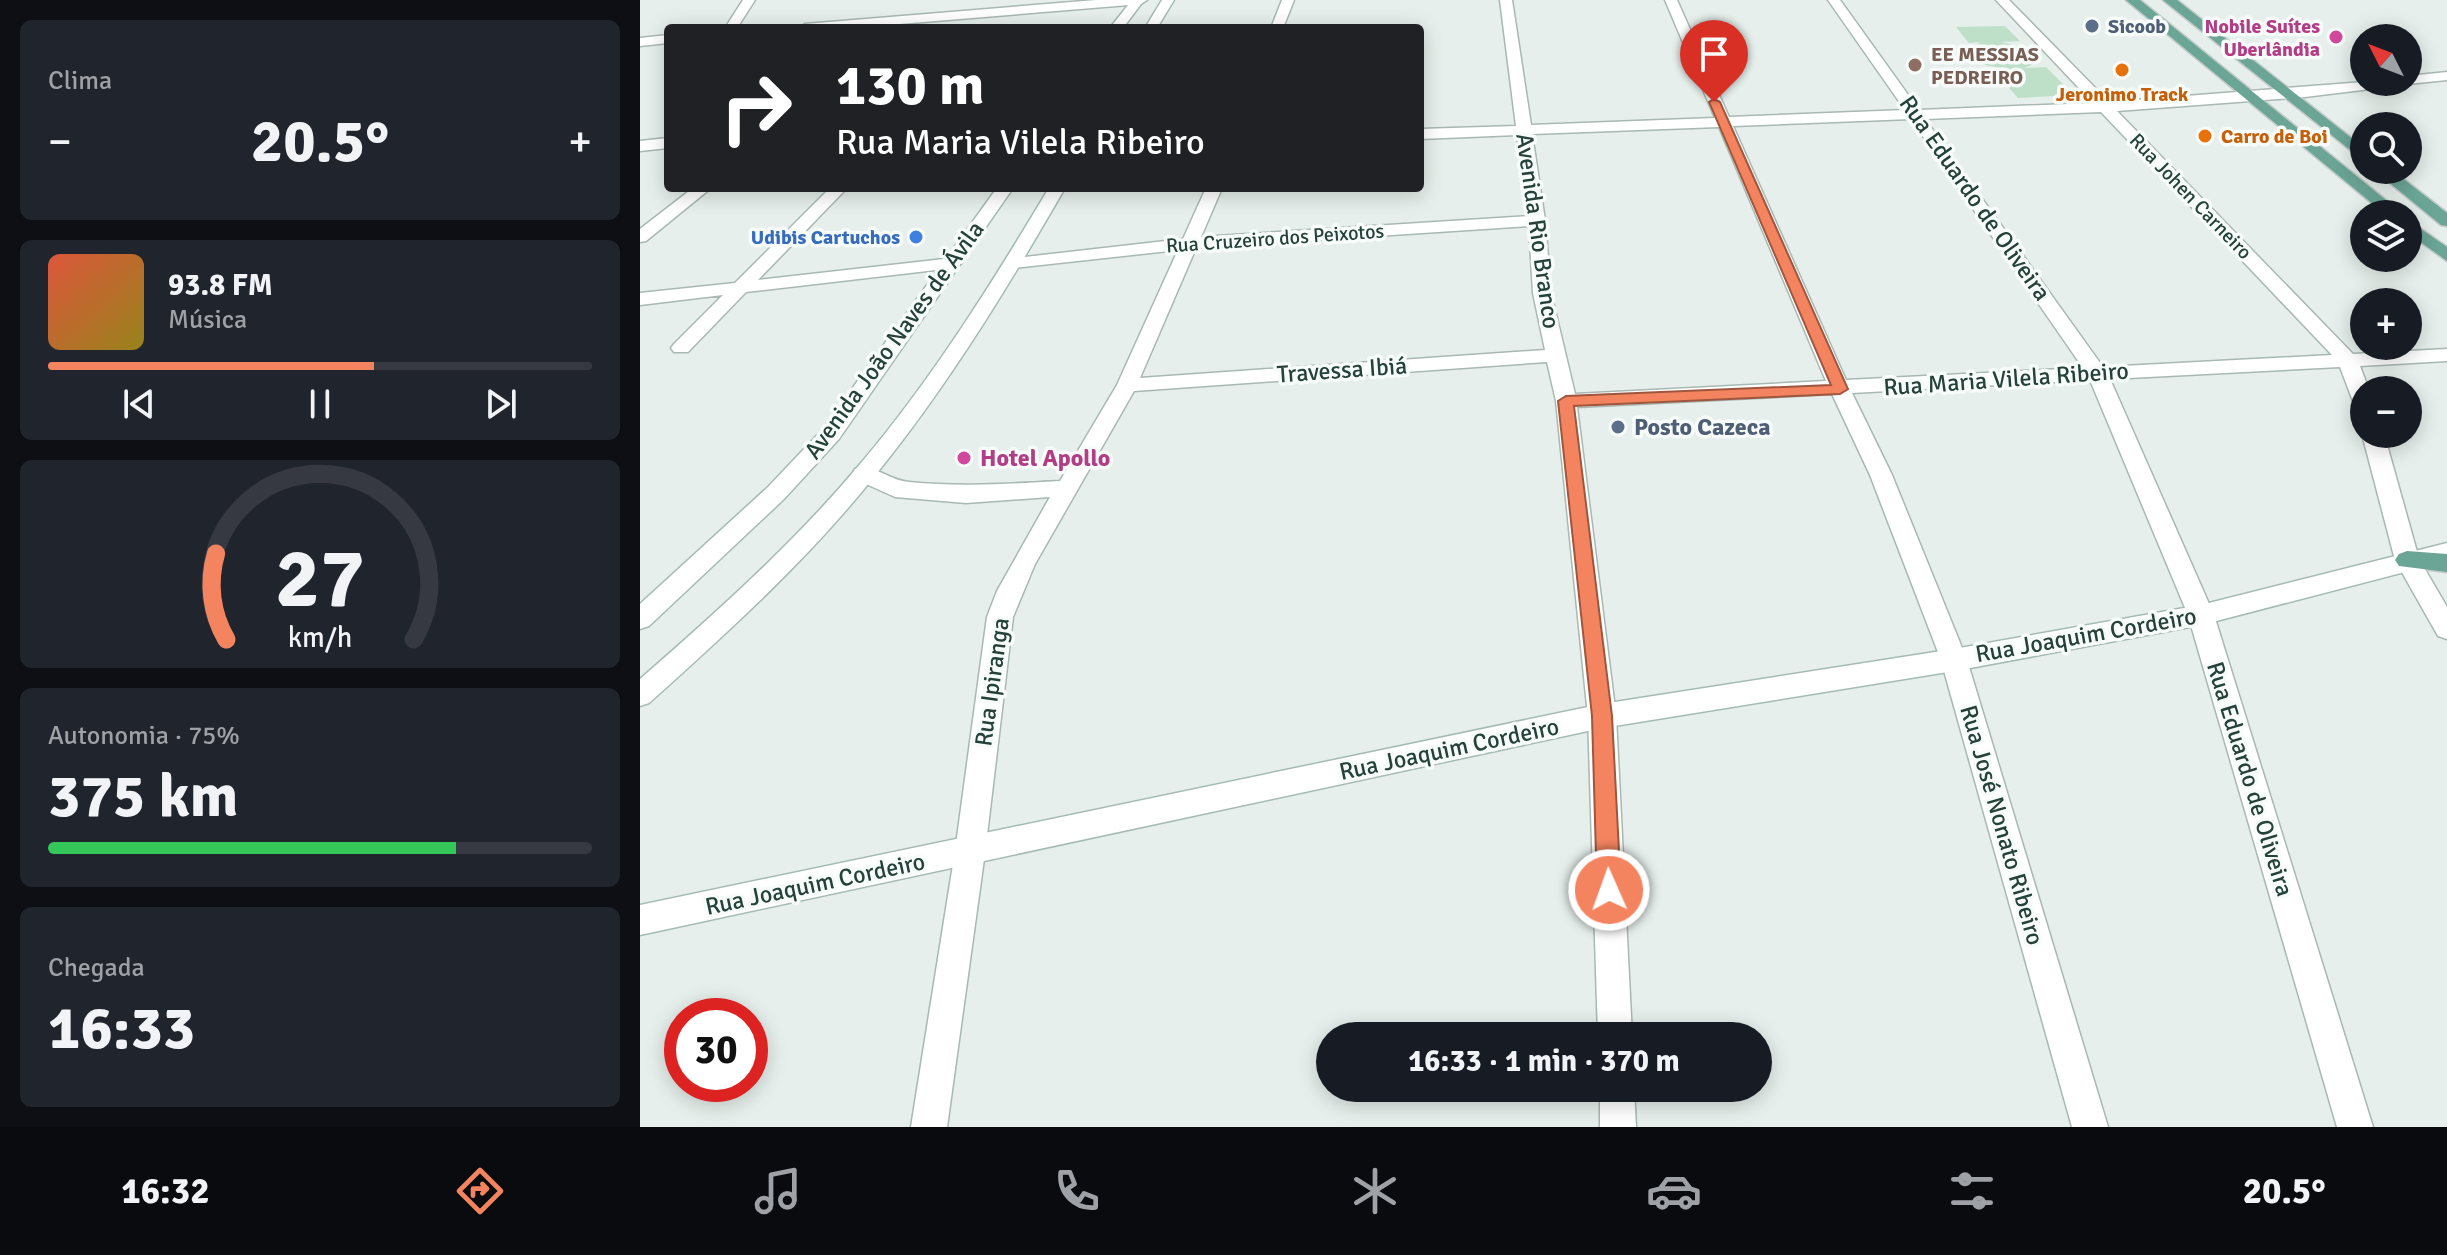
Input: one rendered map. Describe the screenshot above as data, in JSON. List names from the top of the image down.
{
  "streets": {
    "street": [
      "Rua Johen Carneiro",
      "Rua Eduardo de Oliveira",
      "Avenida Rio Branco",
      "Rua Cruzeiro dos Peixotos",
      "Avenida João Naves de Ávila",
      "Travessa Ibiá",
      "Rua Maria Vilela Ribeiro",
      "Rua Joaquim Cordeiro",
      "Rua Ipiranga",
      "Rua José Nonato Ribeiro"
    ]
  },
  "crossings": [
    ["Rua Johen Carneiro", "Rua Maria Vilela Ribeiro"],
    ["Rua Eduardo de Oliveira", "Rua Maria Vilela Ribeiro"],
    ["Rua Eduardo de Oliveira", "Rua Joaquim Cordeiro"],
    ["Avenida Rio Branco", "Rua Cruzeiro dos Peixotos"],
    ["Avenida Rio Branco", "Travessa Ibiá"],
    ["Avenida Rio Branco", "Rua Maria Vilela Ribeiro"],
    ["Avenida Rio Branco", "Rua Joaquim Cordeiro"],
    ["Rua Cruzeiro dos Peixotos", "Avenida João Naves de Ávila"],
    ["Rua Cruzeiro dos Peixotos", "Rua Ipiranga"],
    ["Travessa Ibiá", "Rua Ipiranga"],
    ["Rua Maria Vilela Ribeiro", "Rua José Nonato Ribeiro"],
    ["Rua Joaquim Cordeiro", "Rua Ipiranga"],
    ["Rua Joaquim Cordeiro", "Rua José Nonato Ribeiro"]
  ],
  "places": [
    "Sicoob",
    "Nobile Suítes Uberlândia",
    "EE MESSIAS PEDREIRO",
    "Jeronimo Track",
    "Carro de Boi",
    "Udibis Cartuchos",
    "Posto Cazeca",
    "Hotel Apollo"
  ],
  "north": "top left",
  "page": {
    "tile": [
      "Clima",
      ["Autonomia · 75%", "375 km"],
      ["Chegada", "16:33"]
    ],
    "map_buttons": ["+", "−"],
    "turn": ["130 m", "Rua Maria Vilela Ribeiro"],
    "heat": ["−", "20.5°", "+"],
    "song": ["93.8 FM", "Música"],
    "limit": "30",
    "trip": "16:33 · 1 min · 370 m",
    "tabs": ["16:32", "20.5°"],
    "gauge": ["27", "km/h"]
  }
}
